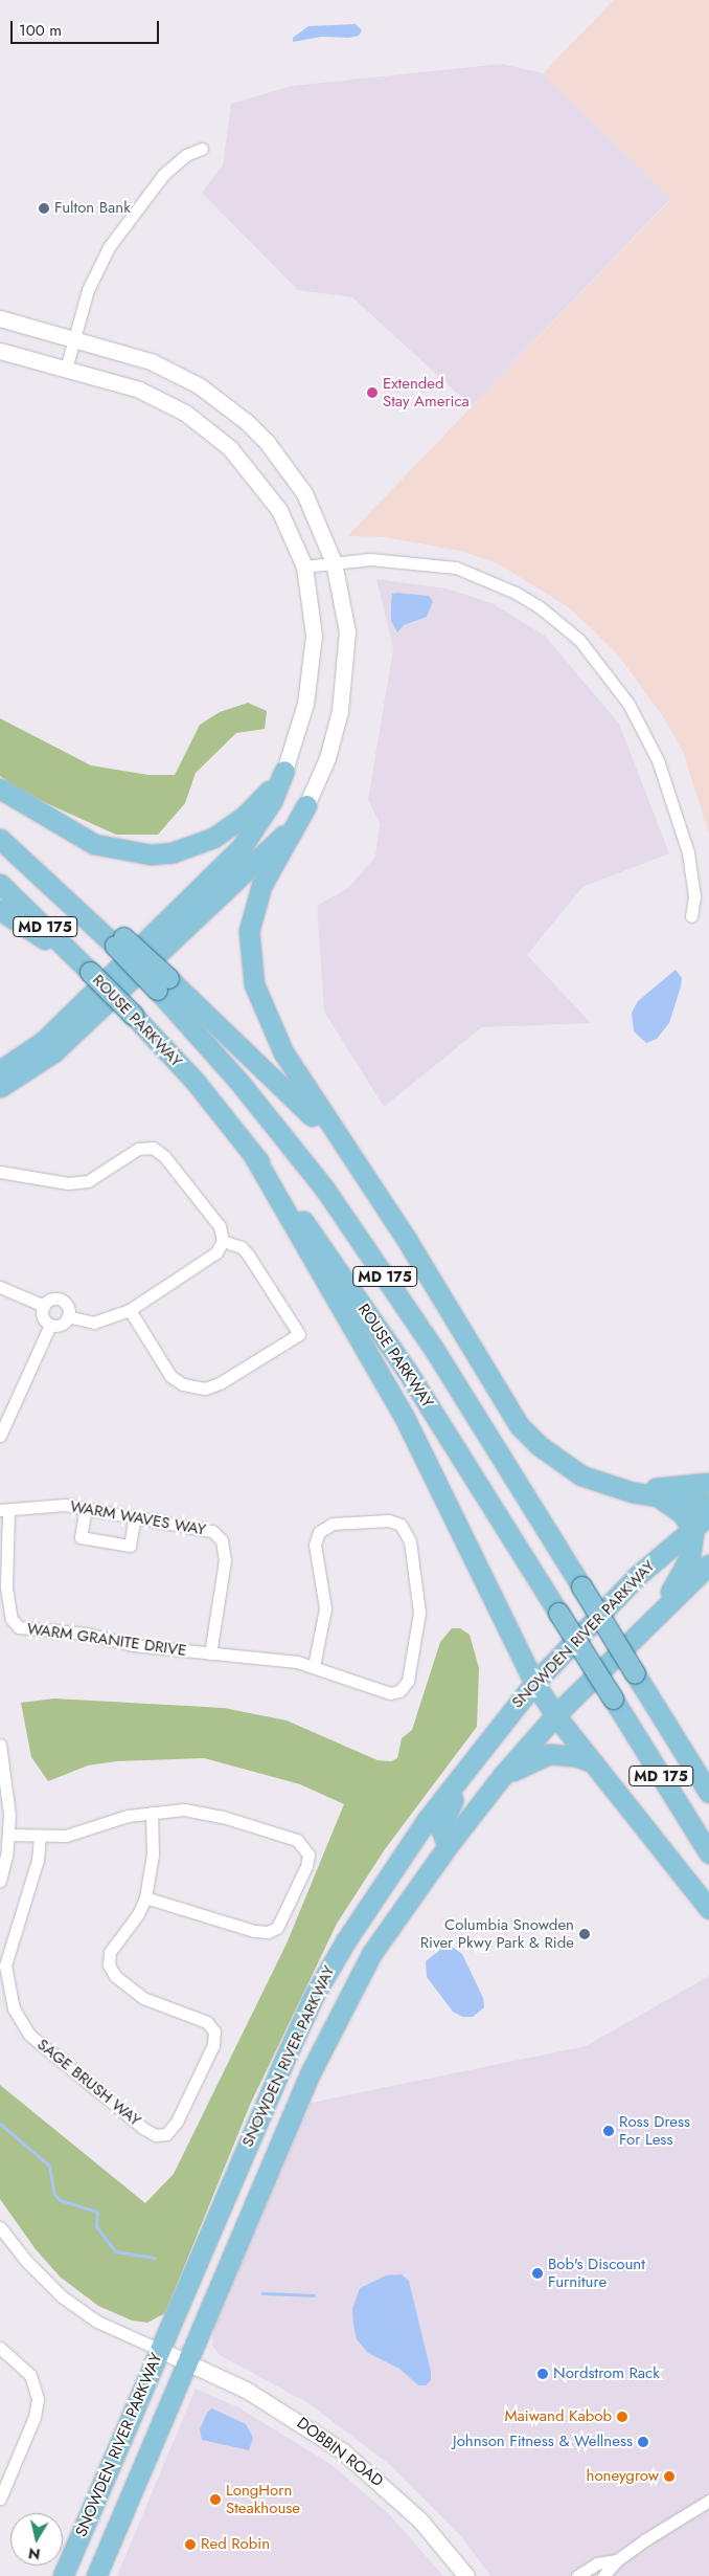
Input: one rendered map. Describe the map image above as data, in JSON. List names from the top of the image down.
{
  "streets": {
    "main road": ["MD 175", "ROUSE PARKWAY", "SNOWDEN RIVER PARKWAY"],
    "street": [
      "WARM WAVES WAY",
      "WARM GRANITE DRIVE",
      "SAGE BRUSH WAY",
      "DOBBIN ROAD"
    ]
  },
  "crossings": [
    ["WARM WAVES WAY", "WARM GRANITE DRIVE"],
    ["SNOWDEN RIVER PARKWAY", "DOBBIN ROAD"]
  ],
  "places": [
    "Fulton Bank",
    "Extended Stay America",
    "Columbia Snowden River Pkwy Park & Ride",
    "Ross Dress For Less",
    "Bob's Discount Furniture",
    "Nordstrom Rack",
    "Maiwand Kabob",
    "Johnson Fitness & Wellness",
    "honeygrow",
    "LongHorn Steakhouse",
    "Red Robin"
  ],
  "scale_bar": "100 m",
  "north": "bottom"
}
